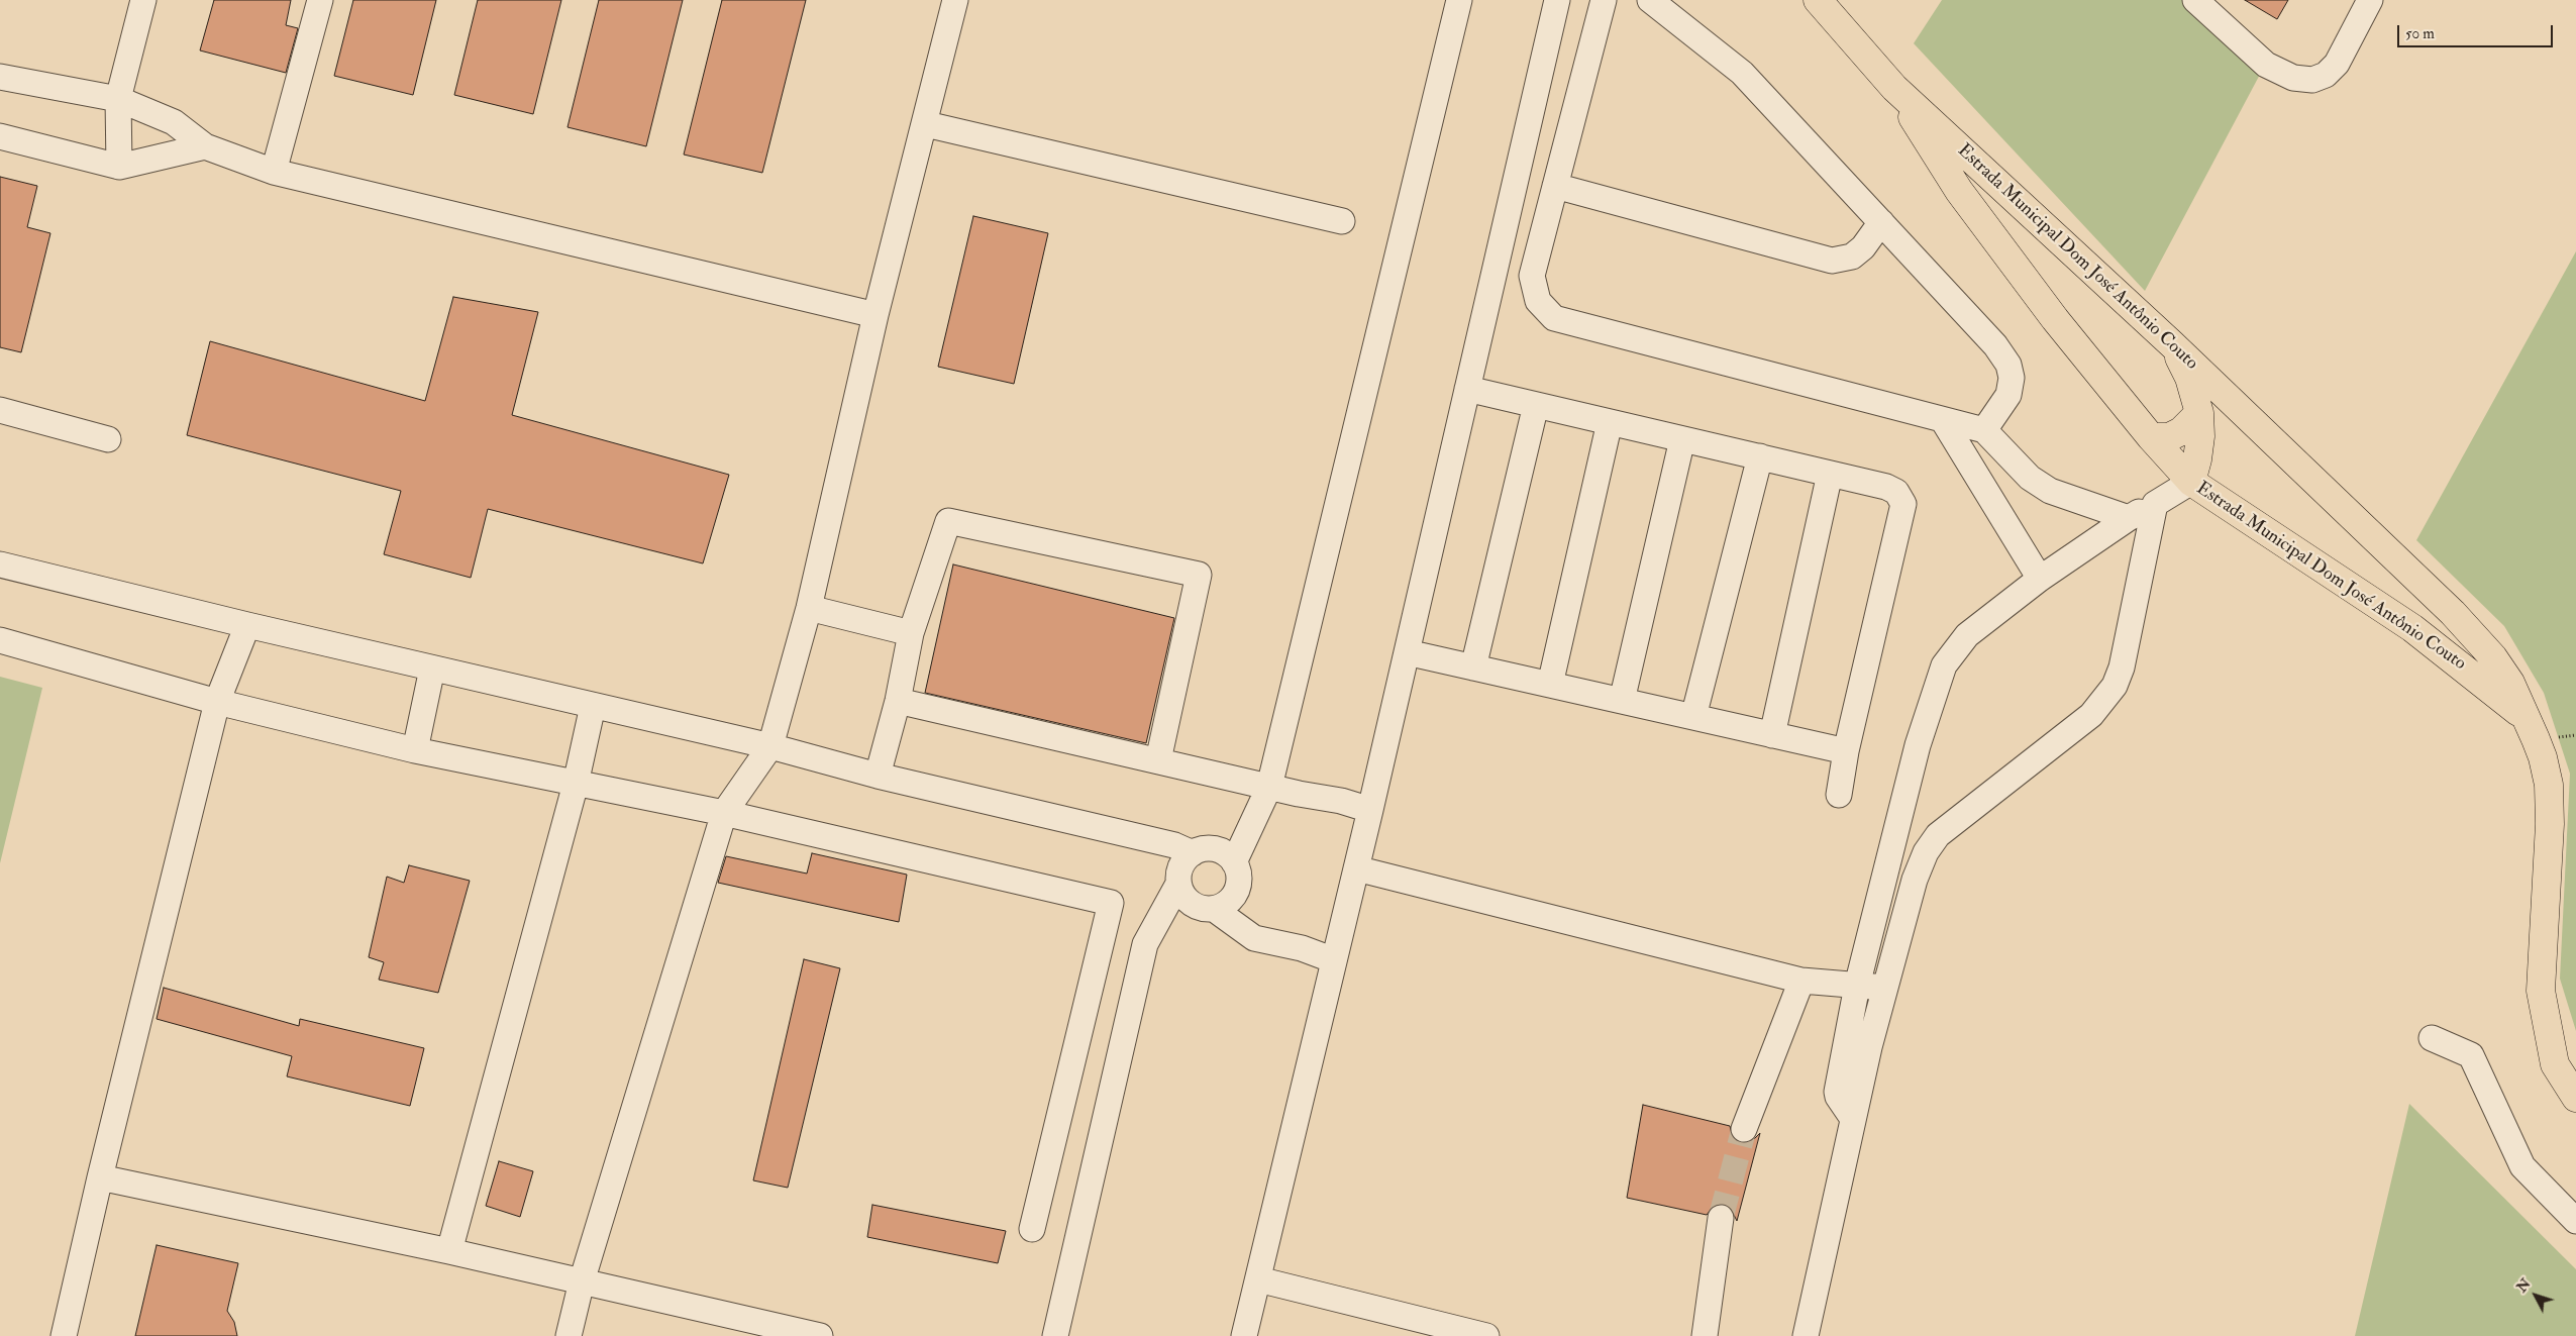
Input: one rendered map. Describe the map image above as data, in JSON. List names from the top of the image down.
{
  "streets": {
    "main road": ["Estrada Municipal Dom José Antônio Couto"]
  },
  "scale_bar": "50 m",
  "north": "top left"
}
